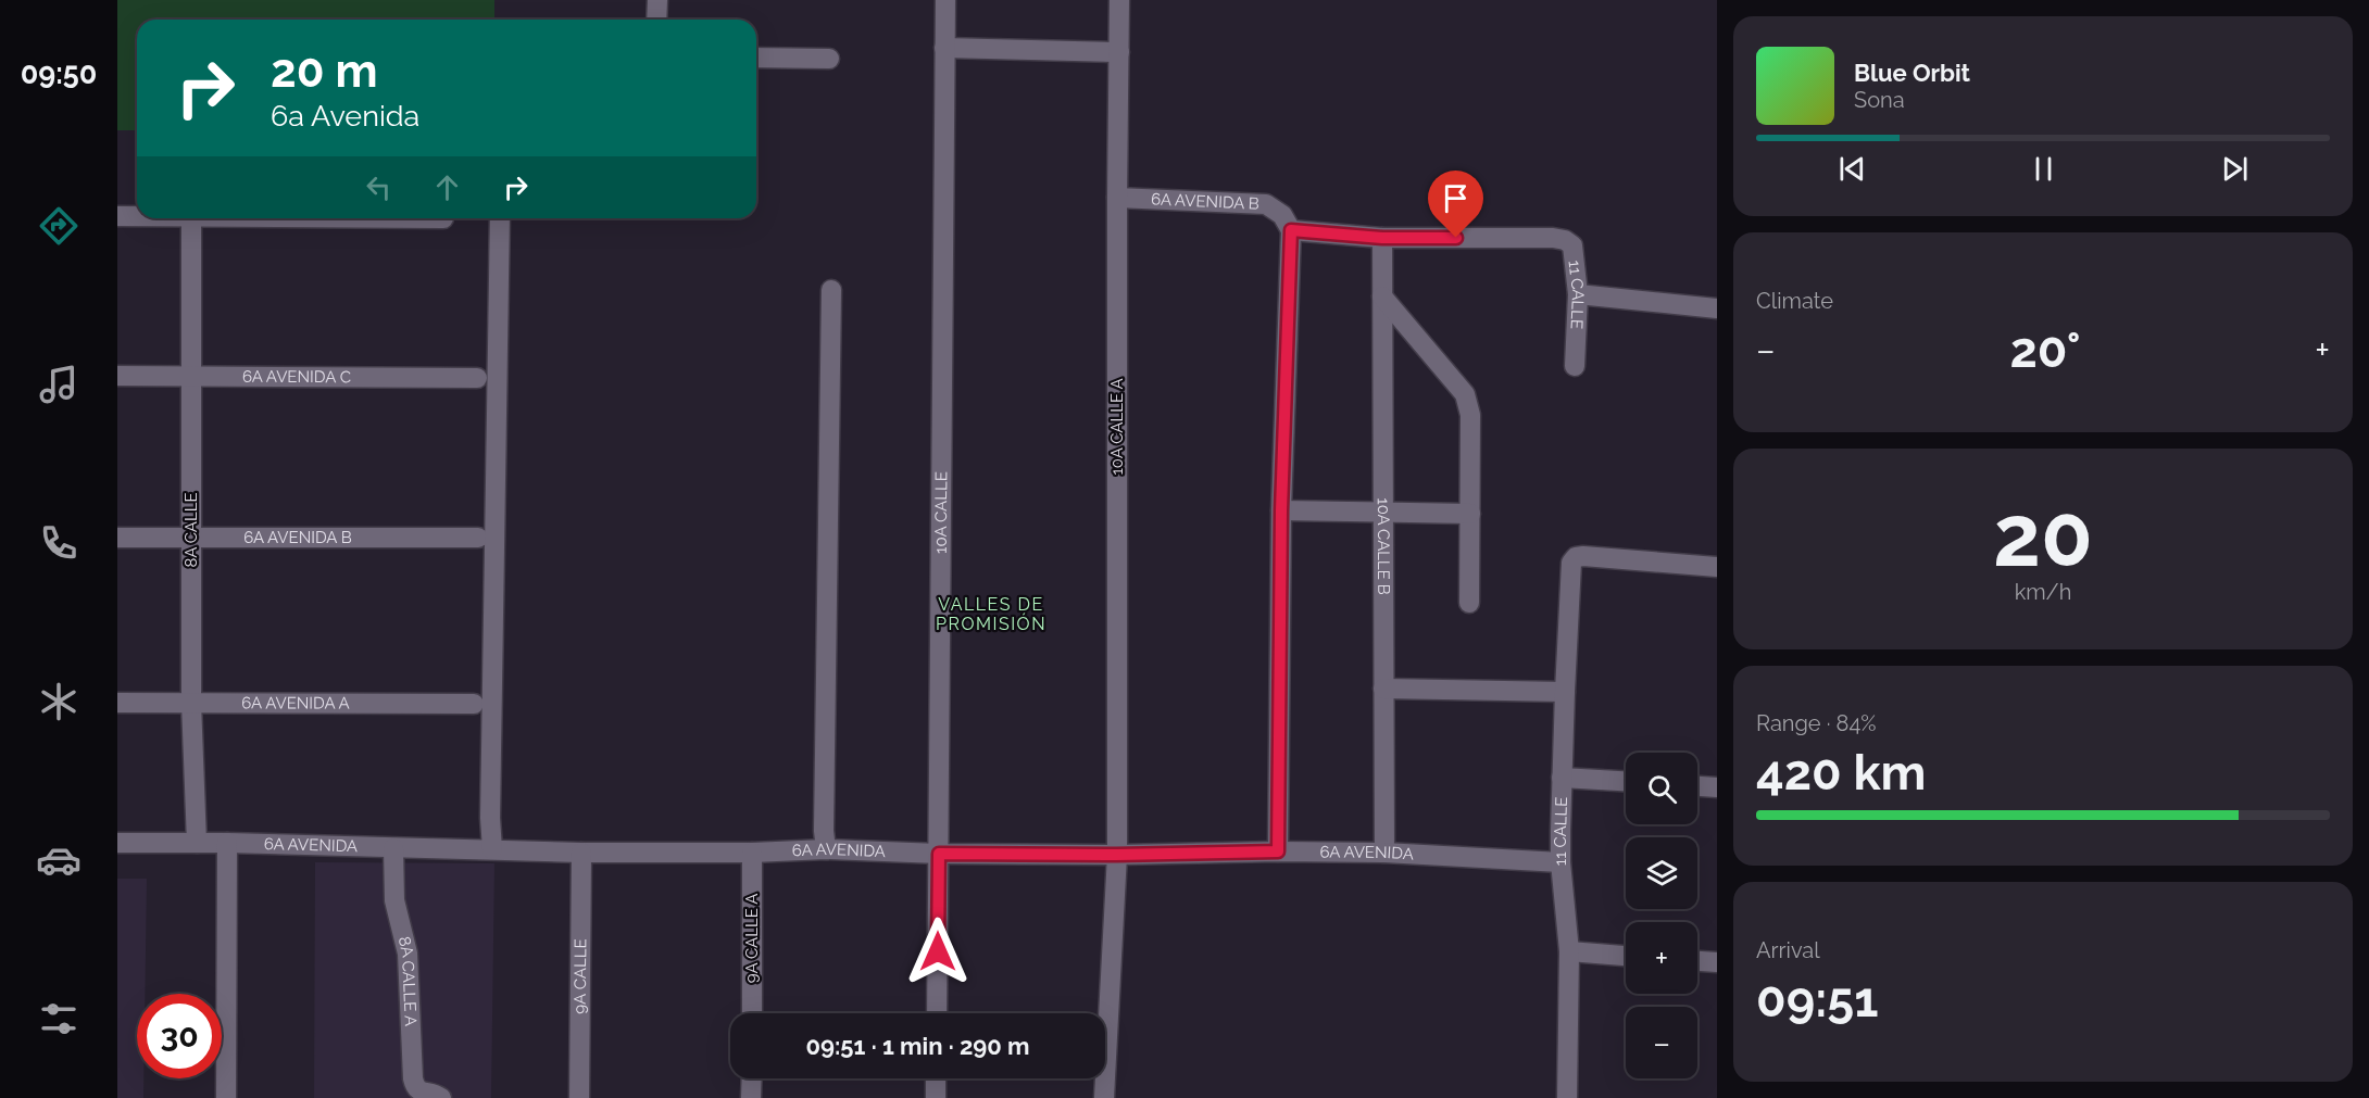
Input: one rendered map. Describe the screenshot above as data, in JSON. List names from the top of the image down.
{
  "streets": {
    "street": [
      "6A AVENIDA B",
      "11 CALLE",
      "6A AVENIDA C",
      "10A CALLE A",
      "10A CALLE",
      "8A CALLE",
      "10A CALLE B",
      "6A AVENIDA A",
      "6A AVENIDA",
      "9A CALLE A",
      "9A CALLE",
      "8A CALLE A"
    ]
  },
  "crossings": [
    ["6A AVENIDA B", "10A CALLE A"],
    ["6A AVENIDA B", "8A CALLE"],
    ["11 CALLE", "10A CALLE B"],
    ["11 CALLE", "6A AVENIDA"],
    ["6A AVENIDA C", "8A CALLE"],
    ["10A CALLE A", "6A AVENIDA"],
    ["10A CALLE", "6A AVENIDA"],
    ["8A CALLE", "6A AVENIDA A"],
    ["8A CALLE", "6A AVENIDA"],
    ["10A CALLE B", "6A AVENIDA"],
    ["6A AVENIDA", "9A CALLE A"],
    ["6A AVENIDA", "9A CALLE"],
    ["6A AVENIDA", "8A CALLE A"]
  ],
  "districts": ["VALLES DE PROMISIÓN"],
  "page": {
    "tabs": "09:50",
    "turn": ["20 m", "6a Avenida"],
    "song": ["Blue Orbit", "Sona"],
    "tile": [
      "Climate",
      ["20", "km/h"],
      ["Range · 84%", "420 km"],
      ["Arrival", "09:51"]
    ],
    "heat": ["−", "20°", "+"],
    "map_buttons": ["+", "−"],
    "limit": "30",
    "trip": "09:51 · 1 min · 290 m"
  }
}
